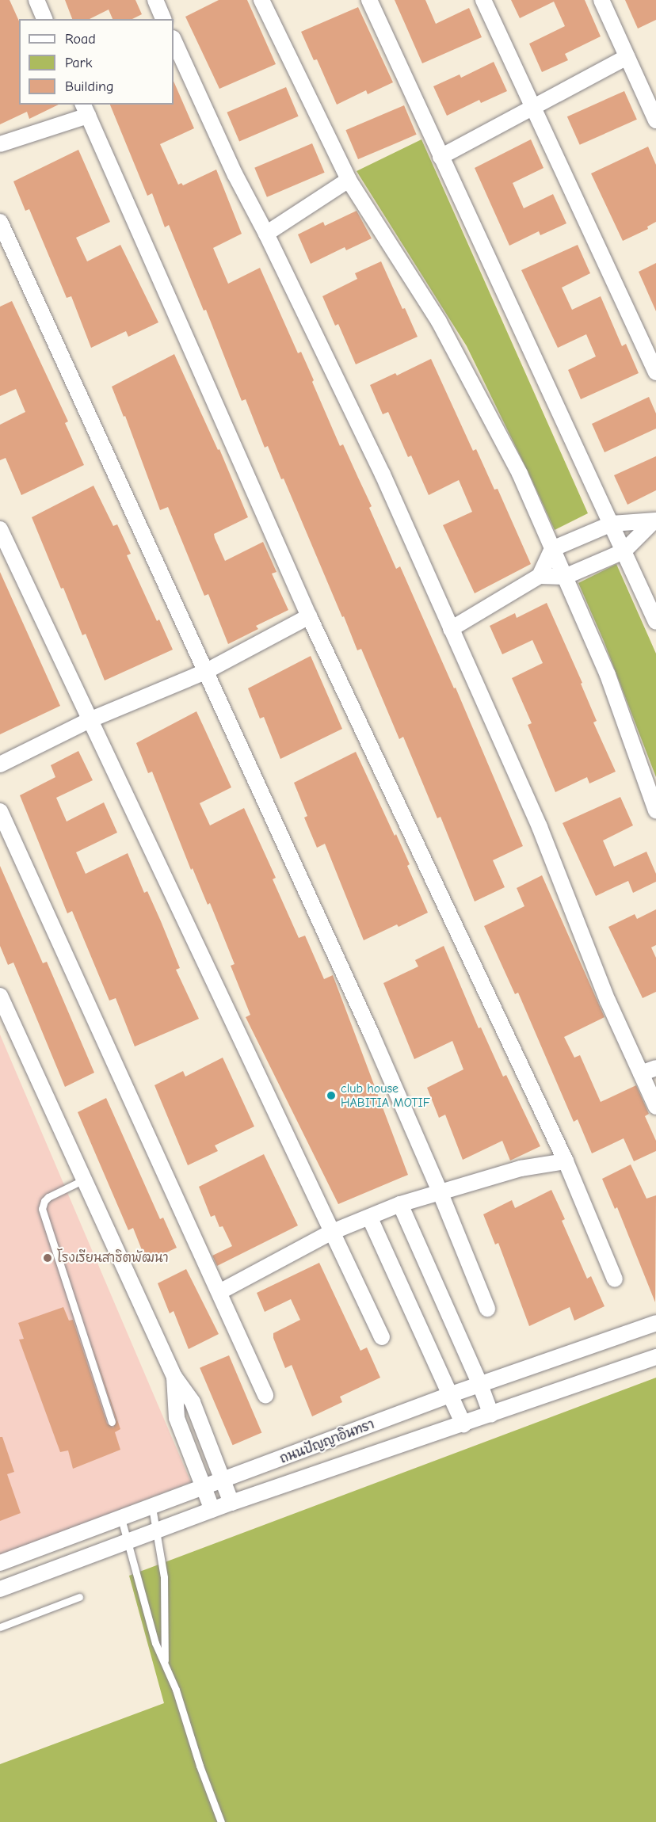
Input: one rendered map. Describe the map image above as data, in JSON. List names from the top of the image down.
{
  "streets": {
    "street": ["ถนนปัญญาอินทรา"]
  },
  "places": ["club house HABITIA MOTIF", "โรงเรียนสาธิตพัฒนา"],
  "legend": ["Road", "Park", "Building"]
}
